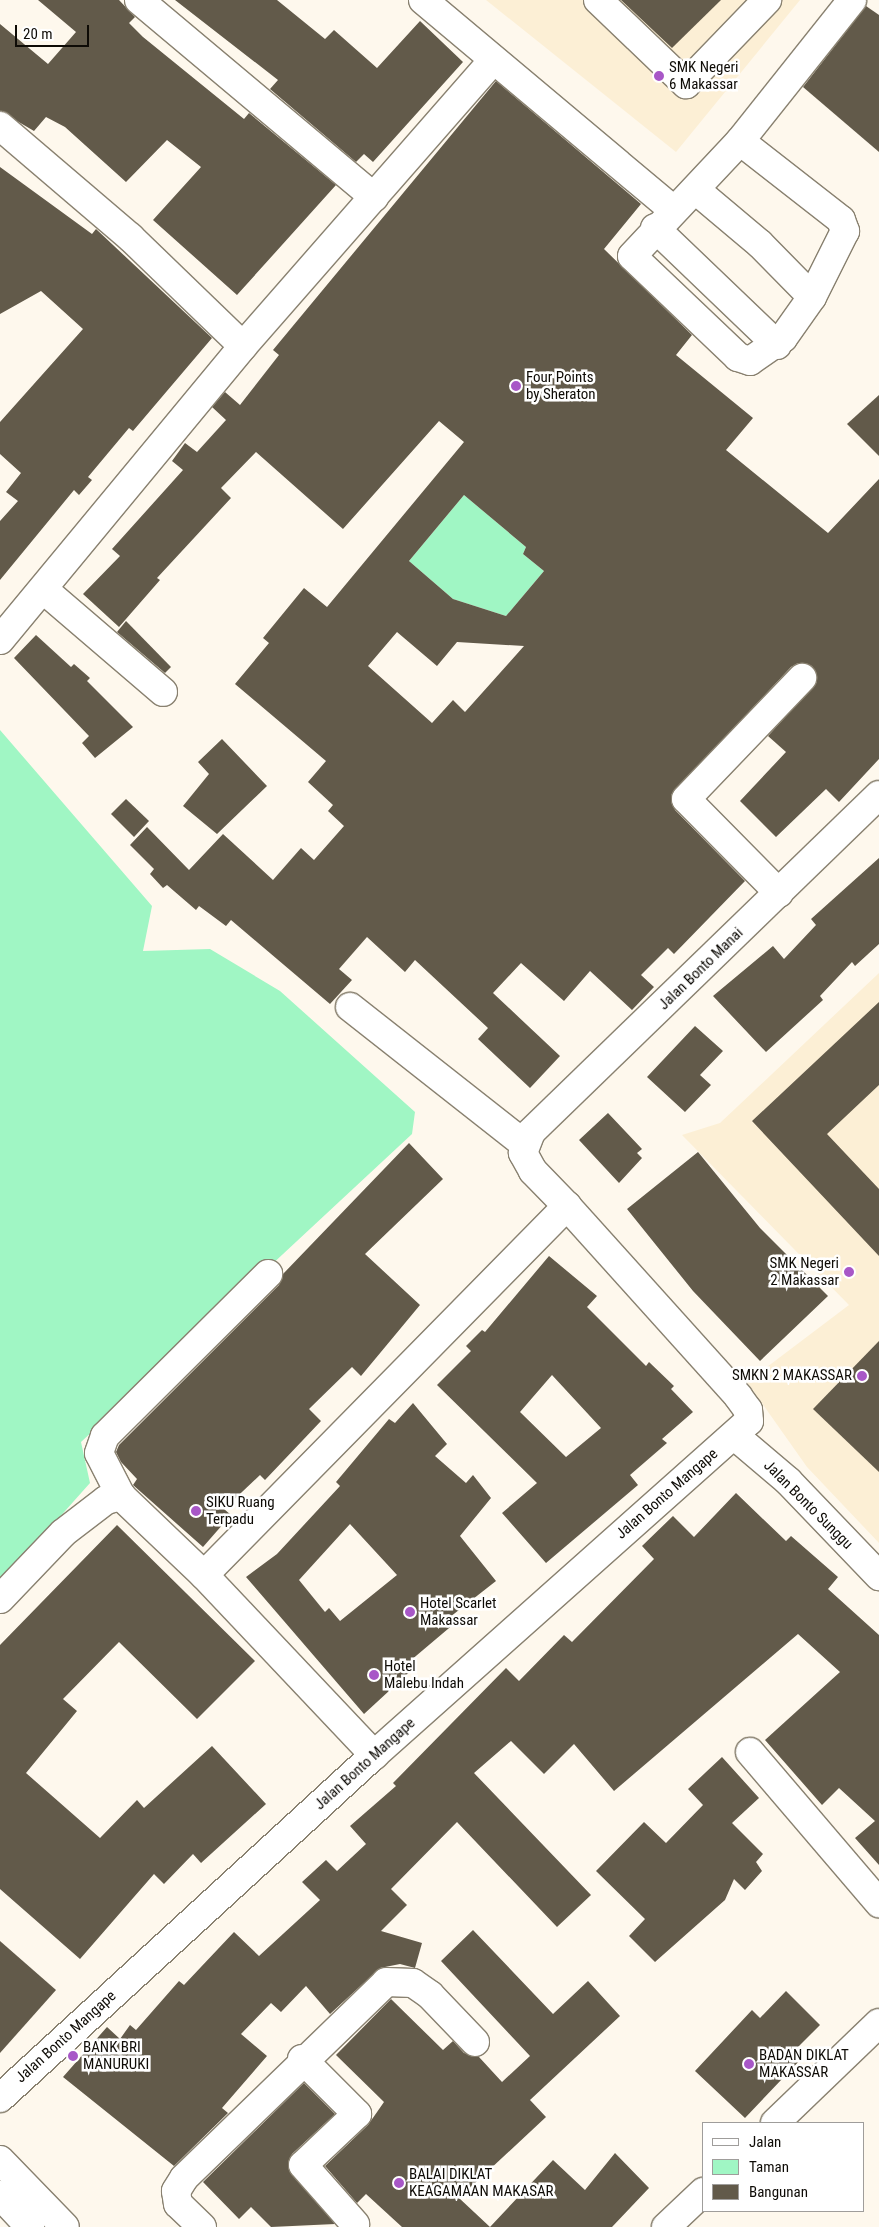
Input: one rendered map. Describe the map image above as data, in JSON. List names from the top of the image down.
{
  "streets": {
    "street": ["Jalan Bonto Manai", "Jalan Bonto Mangape", "Jalan Bonto Sunggu"]
  },
  "crossings": [
    ["Jalan Bonto Mangape", "Jalan Bonto Sunggu"]
  ],
  "places": [
    "SMK Negeri 6 Makassar",
    "Four Points by Sheraton",
    "SMK Negeri 2 Makassar",
    "SMKN 2 MAKASSAR",
    "SIKU Ruang Terpadu",
    "Hotel Scarlet Makassar",
    "Hotel Malebu Indah",
    "BANK BRI MANURUKI",
    "BADAN DIKLAT MAKASSAR",
    "BALAI DIKLAT KEAGAMAAN MAKASAR"
  ],
  "legend": ["Jalan", "Taman", "Bangunan"],
  "scale_bar": "20 m"
}
